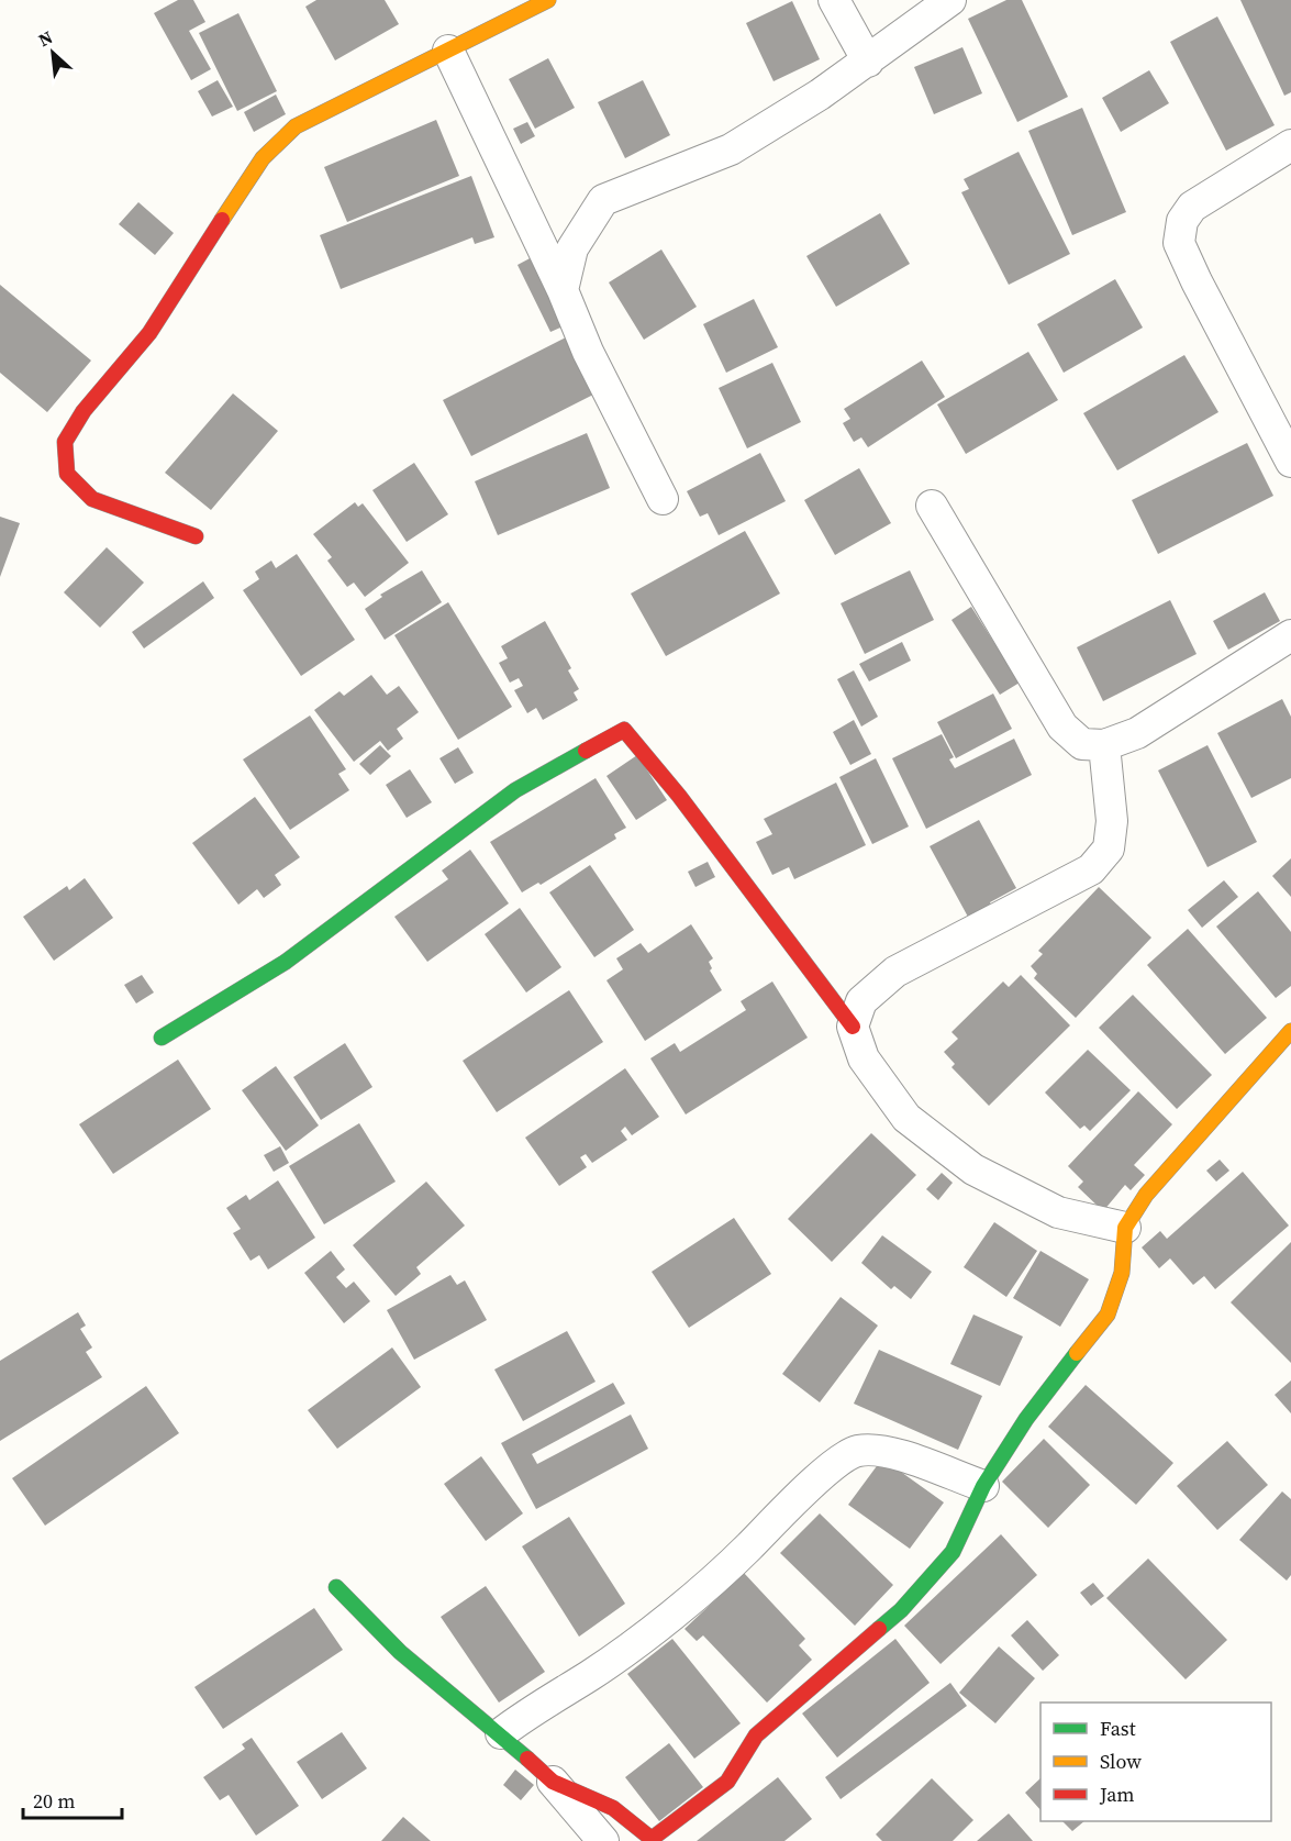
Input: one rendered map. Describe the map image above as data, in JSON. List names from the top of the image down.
{
  "legend": ["Fast", "Slow", "Jam"],
  "scale_bar": "20 m",
  "north": "top left"
}
